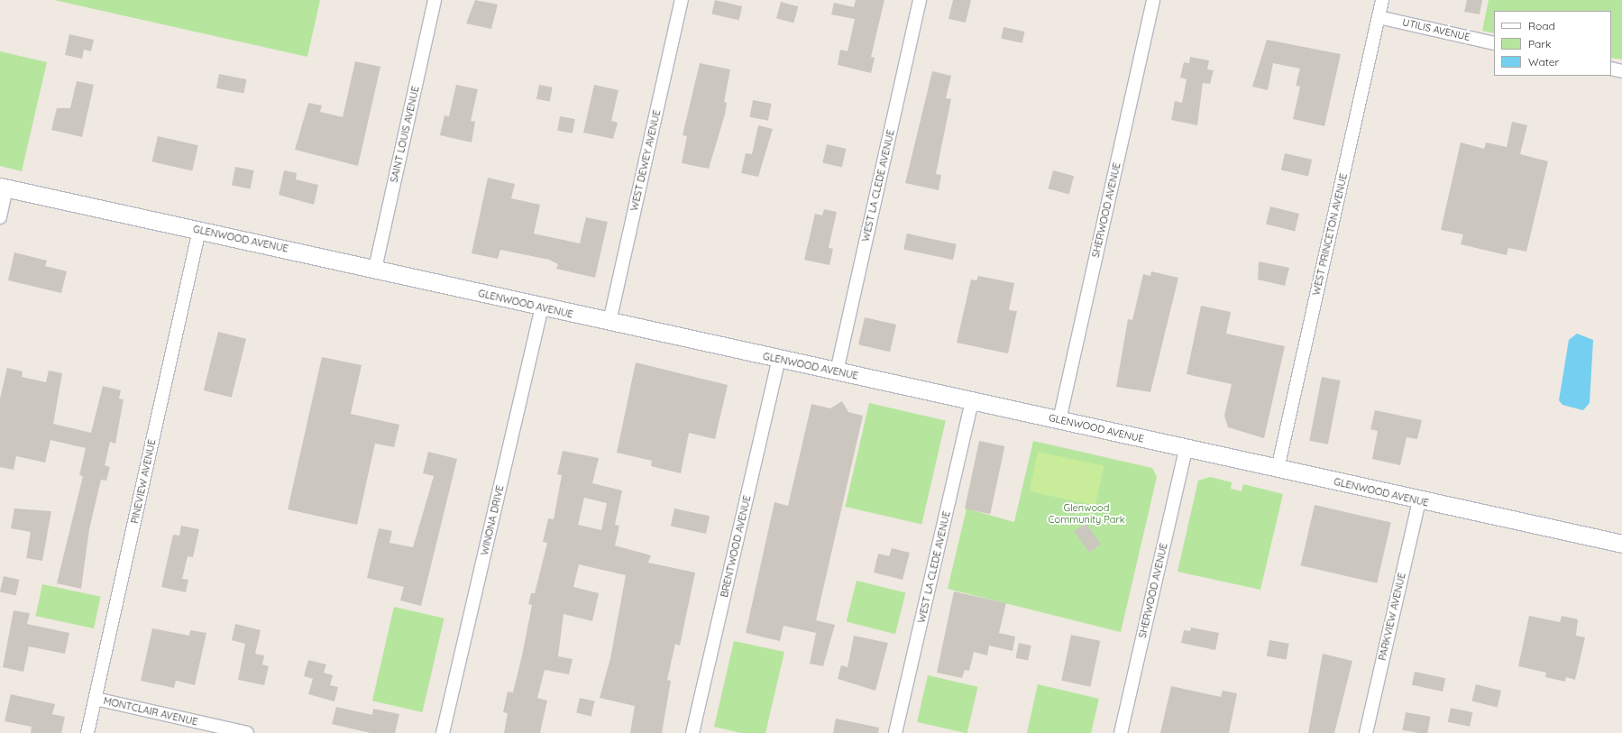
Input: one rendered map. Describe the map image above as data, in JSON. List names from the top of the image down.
{
  "streets": {
    "main road": ["GLENWOOD AVENUE"],
    "street": [
      "UTILIS AVENUE",
      "SAINT LOUIS AVENUE",
      "WEST DEWEY AVENUE",
      "WEST LA CLEDE AVENUE",
      "SHERWOOD AVENUE",
      "WEST PRINCETON AVENUE",
      "PINEVIEW AVENUE",
      "WINONA DRIVE",
      "BRENTWOOD AVENUE",
      "PARKVIEW AVENUE",
      "MONTCLAIR AVENUE"
    ]
  },
  "crossings": [
    ["UTILIS AVENUE", "WEST PRINCETON AVENUE"],
    ["SAINT LOUIS AVENUE", "GLENWOOD AVENUE"],
    ["WEST DEWEY AVENUE", "GLENWOOD AVENUE"],
    ["WEST LA CLEDE AVENUE", "GLENWOOD AVENUE"],
    ["SHERWOOD AVENUE", "GLENWOOD AVENUE"],
    ["WEST PRINCETON AVENUE", "GLENWOOD AVENUE"],
    ["GLENWOOD AVENUE", "PINEVIEW AVENUE"],
    ["GLENWOOD AVENUE", "WINONA DRIVE"],
    ["GLENWOOD AVENUE", "BRENTWOOD AVENUE"],
    ["GLENWOOD AVENUE", "PARKVIEW AVENUE"],
    ["PINEVIEW AVENUE", "MONTCLAIR AVENUE"]
  ],
  "parks": ["Glenwood Community Park"],
  "legend": ["Road", "Park", "Water"]
}
